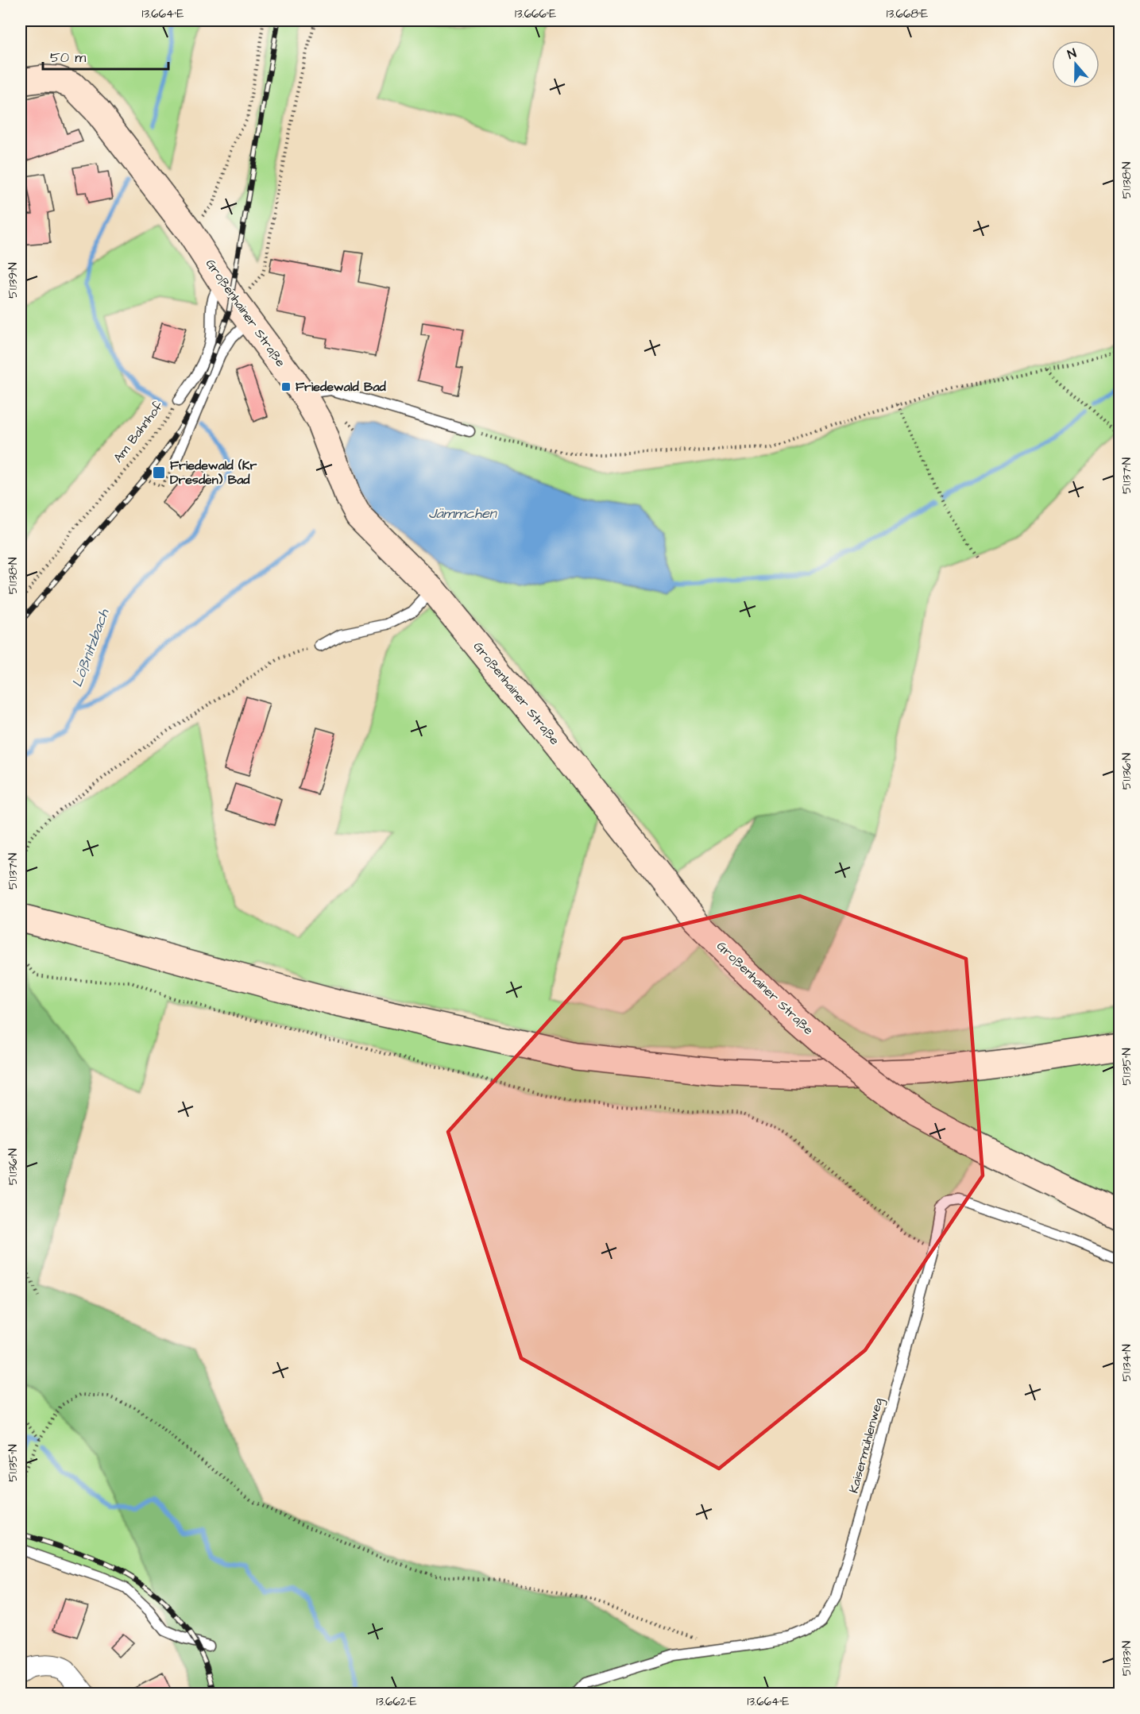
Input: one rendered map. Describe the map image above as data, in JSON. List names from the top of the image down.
{
  "streets": {
    "street": ["Großenhainer Straße"],
    "lane": ["Am Bahnhof", "Kaisermühlenweg"]
  },
  "crossings": [
    ["Großenhainer Straße", "Am Bahnhof"]
  ],
  "water": ["Jämmchen", "Lößnitzbach"],
  "places": {
    "transit": ["Friedewald Bad", "Friedewald (Kr Dresden) Bad"]
  },
  "scale_bar": "50 m",
  "north": "top",
  "coordinates": [
    "13.664°E",
    "13.666°E",
    "13.668°E",
    "51.138°N",
    "51.139°N",
    "51.137°N",
    "51.136°N",
    "51.135°N",
    "51.134°N",
    "51.133°N",
    "13.662°E"
  ]
}
